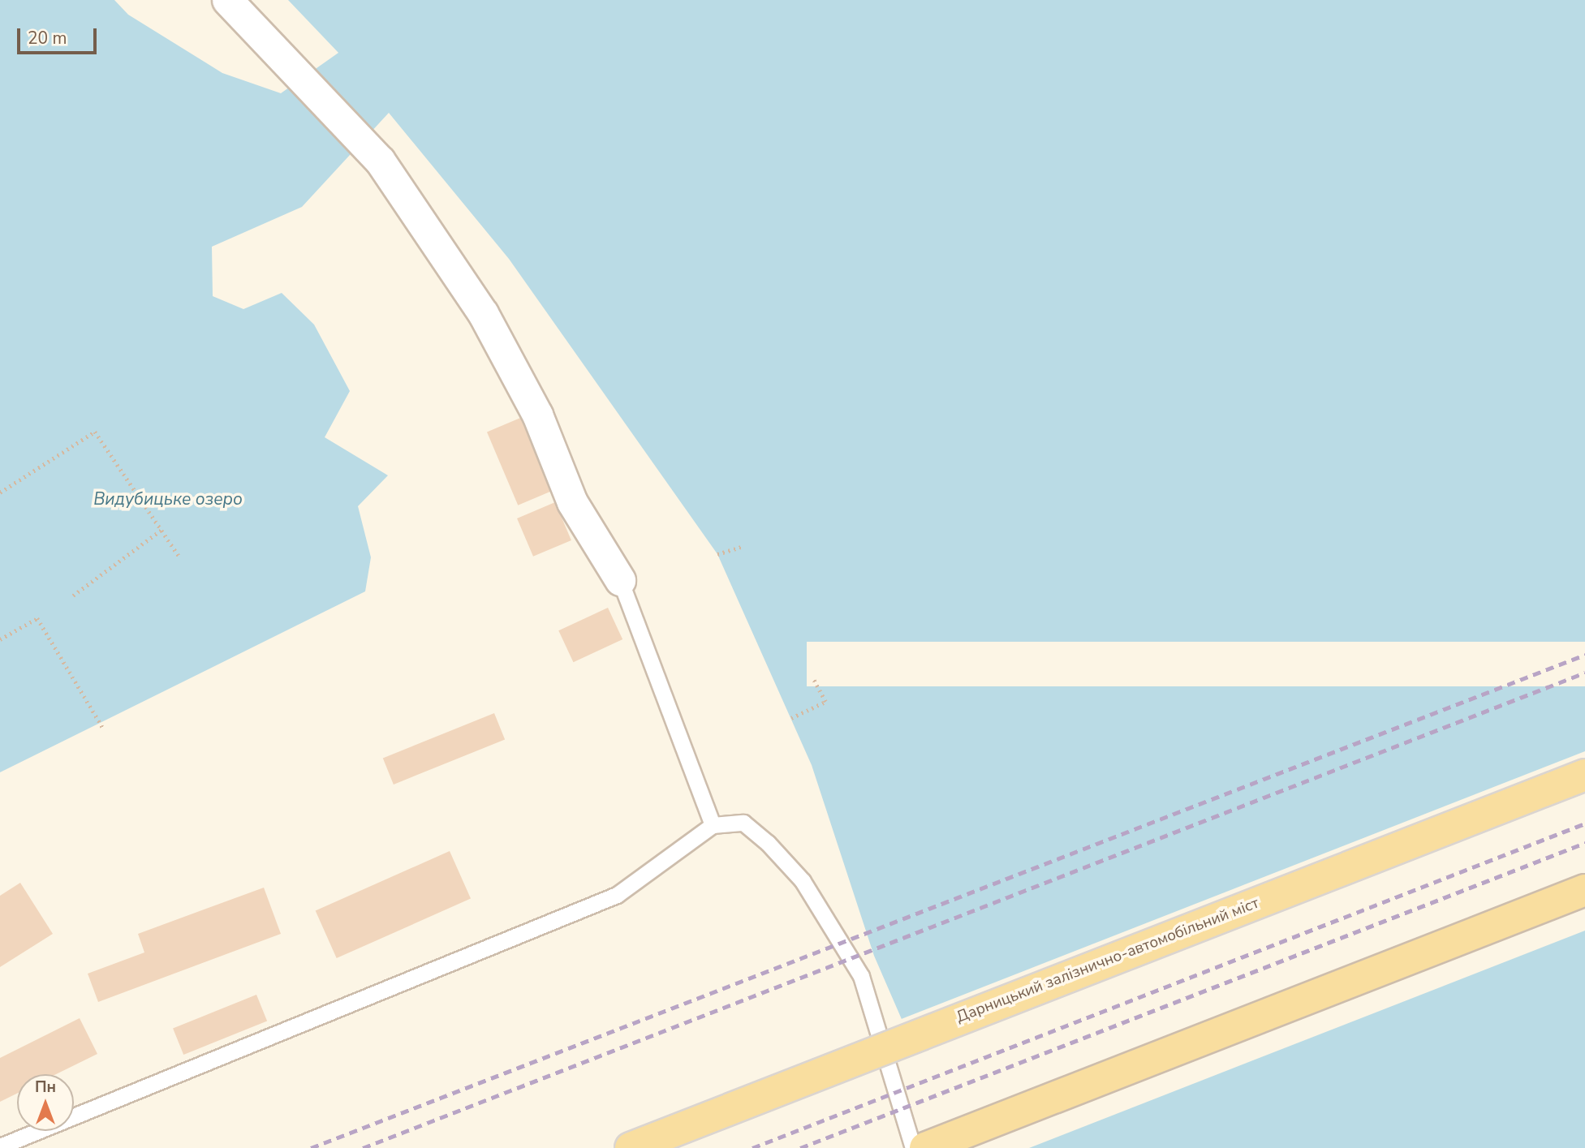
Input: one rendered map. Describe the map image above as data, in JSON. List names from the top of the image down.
{
  "streets": {
    "main road": ["Дарницький залізнично-автомобільний міст"]
  },
  "water": ["Видубицьке озеро"],
  "scale_bar": "20 m",
  "north": "top"
}
